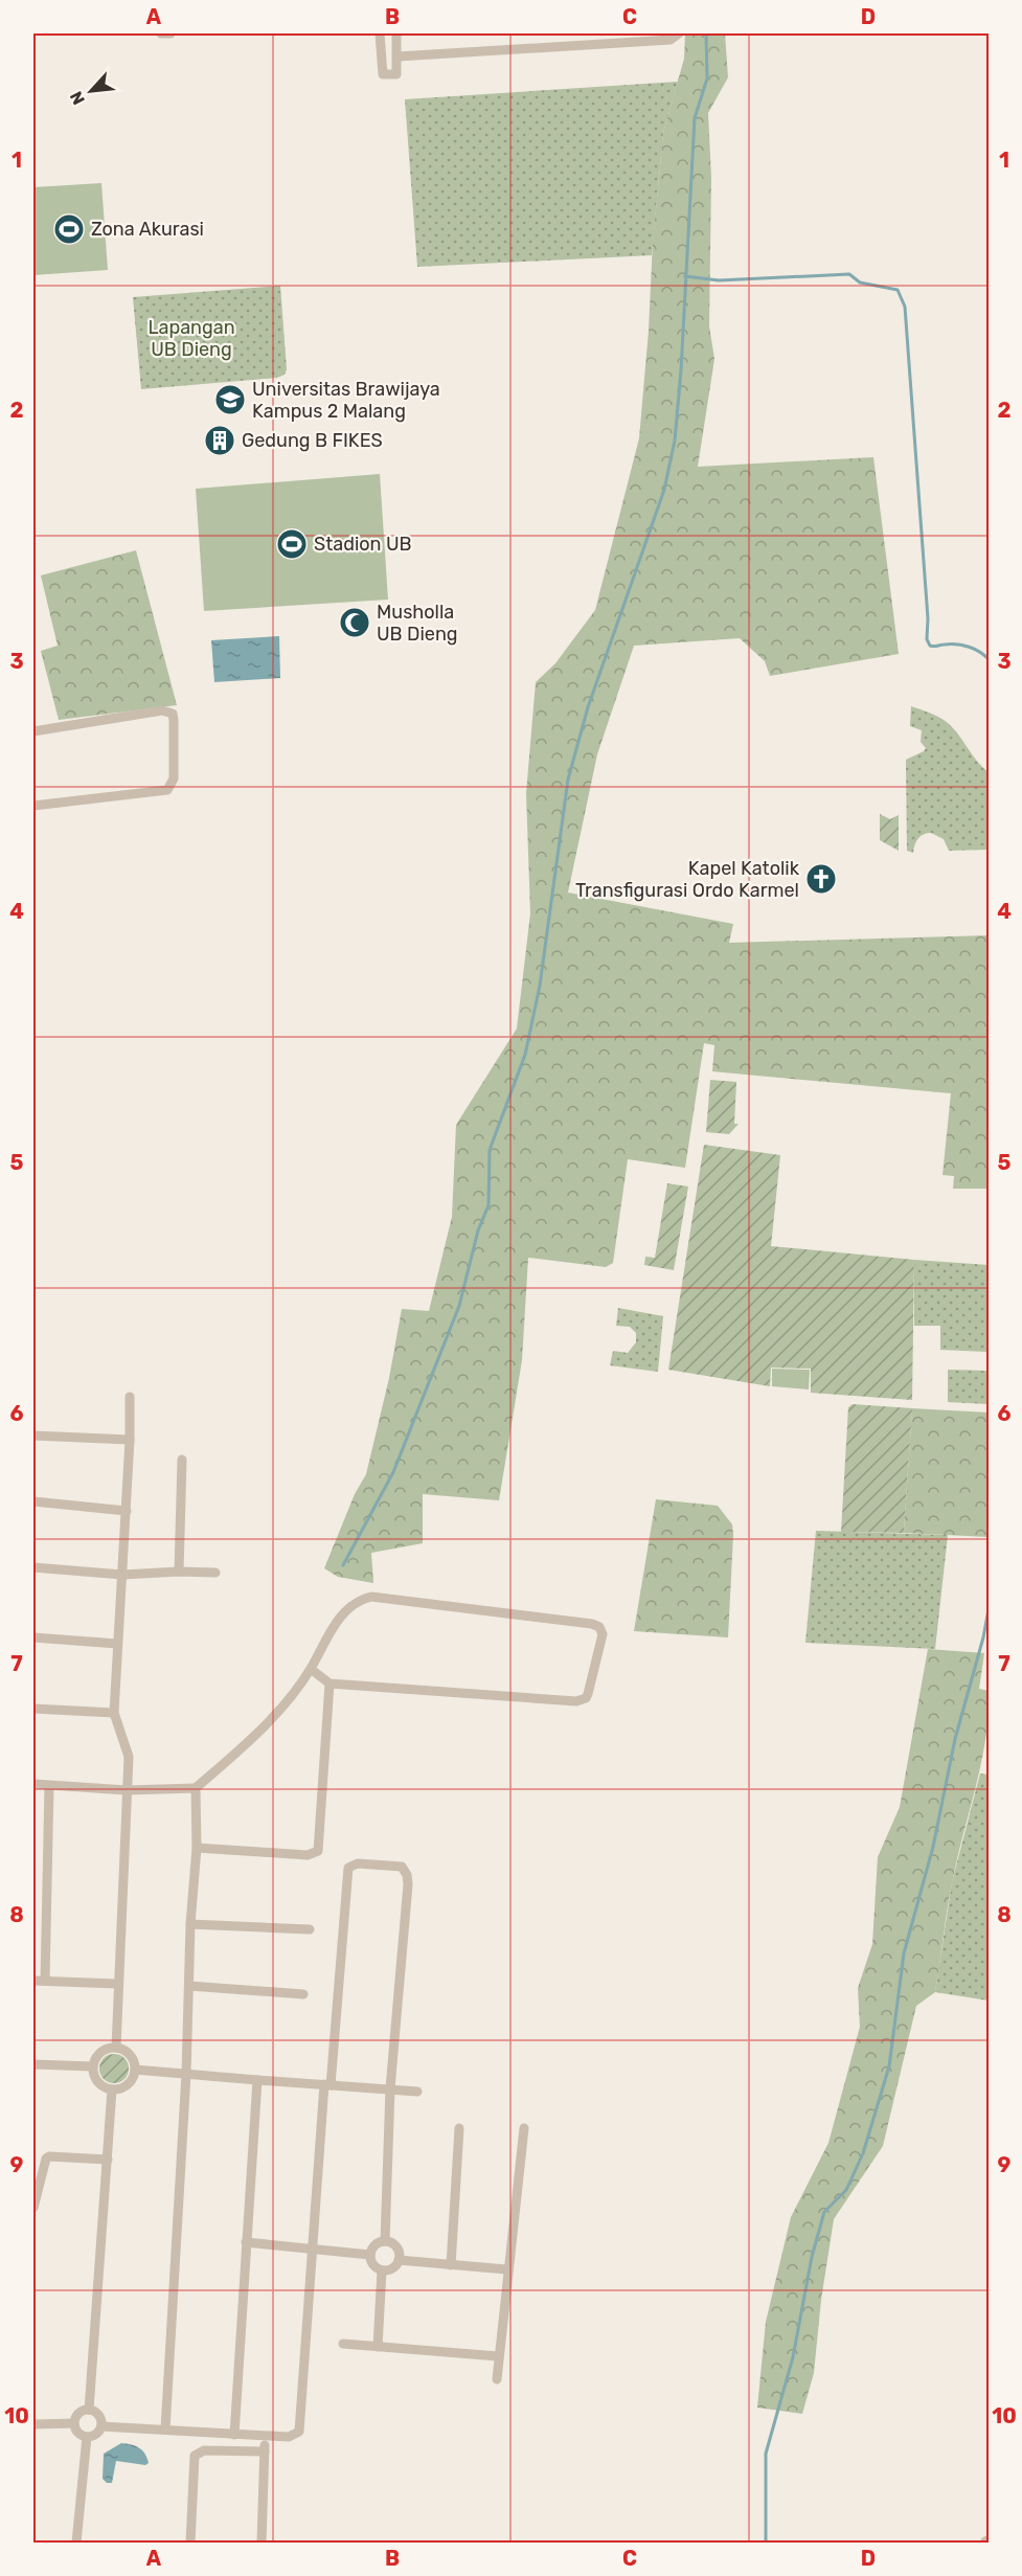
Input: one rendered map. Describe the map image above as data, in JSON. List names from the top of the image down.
{
  "parks": ["Lapangan UB Dieng"],
  "places": {
    "sports": ["Zona Akurasi", "Stadion UB"],
    "school or university": ["Universitas Brawijaya Kampus 2 Malang"],
    "building": ["Gedung B FIKES"],
    "mosque": ["Musholla UB Dieng"],
    "church": ["Kapel Katolik Transfigurasi Ordo Karmel"]
  },
  "north": "bottom left",
  "grid": {
    "columns": [
      "A",
      "B",
      "C",
      "D"
    ],
    "rows": [
      "1",
      "2",
      "3",
      "4",
      "5",
      "6",
      "7",
      "8",
      "9",
      "10"
    ]
  }
}
